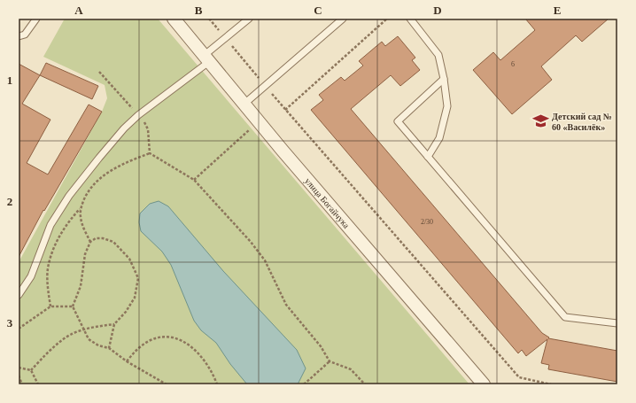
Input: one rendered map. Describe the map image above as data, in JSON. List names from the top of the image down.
{
  "streets": {
    "street": ["улица Богайчука"]
  },
  "places": {
    "school or university": ["Детский сад № 60 «Василёк»"]
  },
  "house_numbers": ["6", "2/30"],
  "grid": {
    "columns": [
      "A",
      "B",
      "C",
      "D",
      "E"
    ],
    "rows": ["1", "2", "3"]
  }
}
